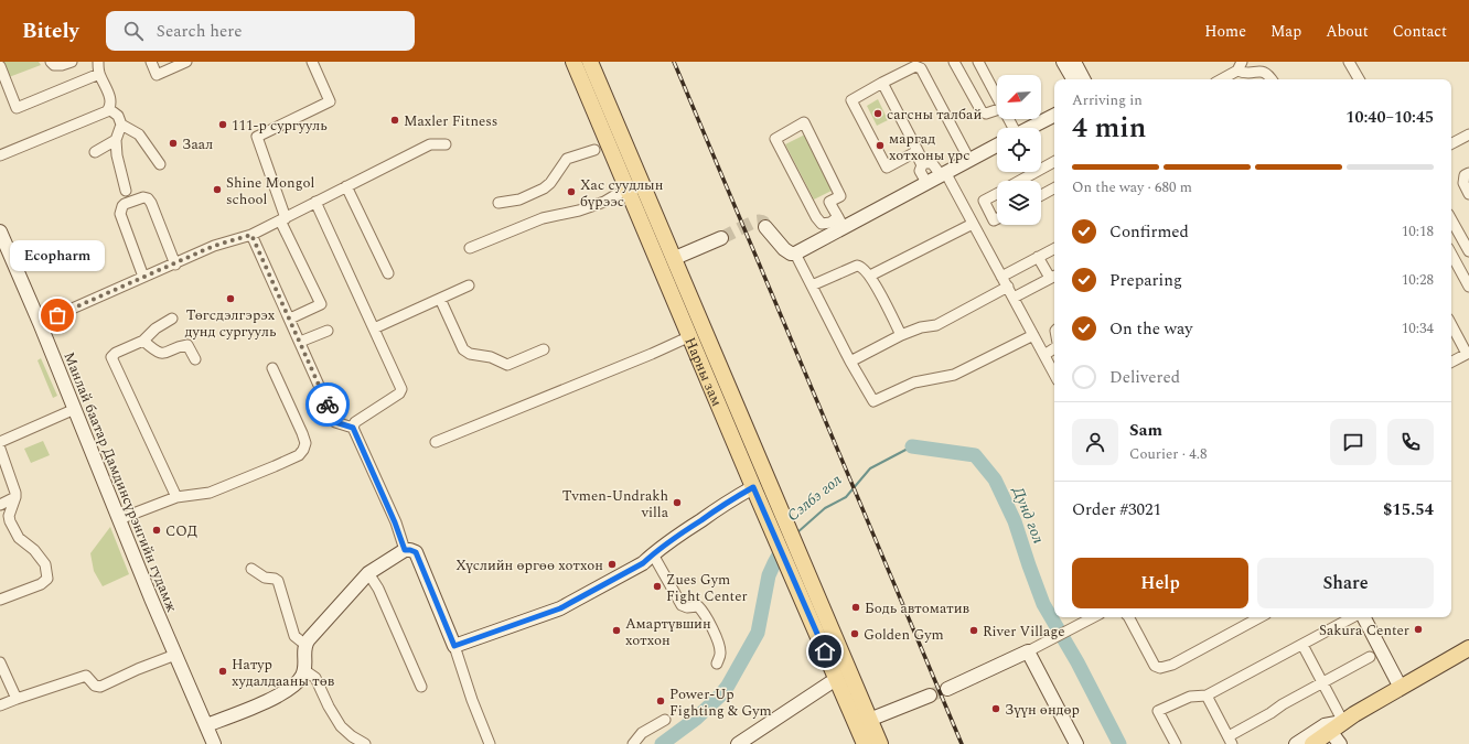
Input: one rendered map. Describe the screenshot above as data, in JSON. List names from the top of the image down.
{
  "streets": {
    "main road": ["Нарны зам"],
    "street": ["Манлай баатар Дамдинсүрэнгийн гудамж"]
  },
  "water": ["Сэлбэ гол", "Дунд гол"],
  "places": [
    "сагсны талбай",
    "Maxler Fitness",
    "111-р сургууль",
    "Заал",
    "маргад хотхоны үрс",
    "Shine Mongol school",
    "Хас суудлын бүрээс",
    "Төгсдэлгэрэх дунд сургууль",
    "Ecopharm",
    "Tvmen-Undrakh villa",
    "СОД",
    "Хүслийн өргөө хотхон",
    "Zues Gym Fight Center",
    "Бодь автоматив",
    "Sakura Center",
    "Амартүвшин хотхон",
    "River Village",
    "Golden Gym",
    "Натур худалдааны төв",
    "Power-Up Fighting & Gym",
    "Зүүн өндөр"
  ],
  "north": "bottom left",
  "page": {
    "header": "Bitely",
    "search": "Search here",
    "nav": [
      "Home",
      "Map",
      "About",
      "Contact"
    ],
    "heading": ["4 min", "Arriving in", "10:40–10:45"],
    "panel": [
      "Sam",
      "Courier · 4.8",
      "Order #3021",
      "$15.54"
    ],
    "bar": "On the way · 680 m",
    "list": [
      ["Confirmed", "10:18"],
      ["Preparing", "10:28"],
      ["On the way", "10:34"],
      "Delivered"
    ],
    "bubble": "Ecopharm",
    "buttons": ["Help", "Share"]
  }
}
